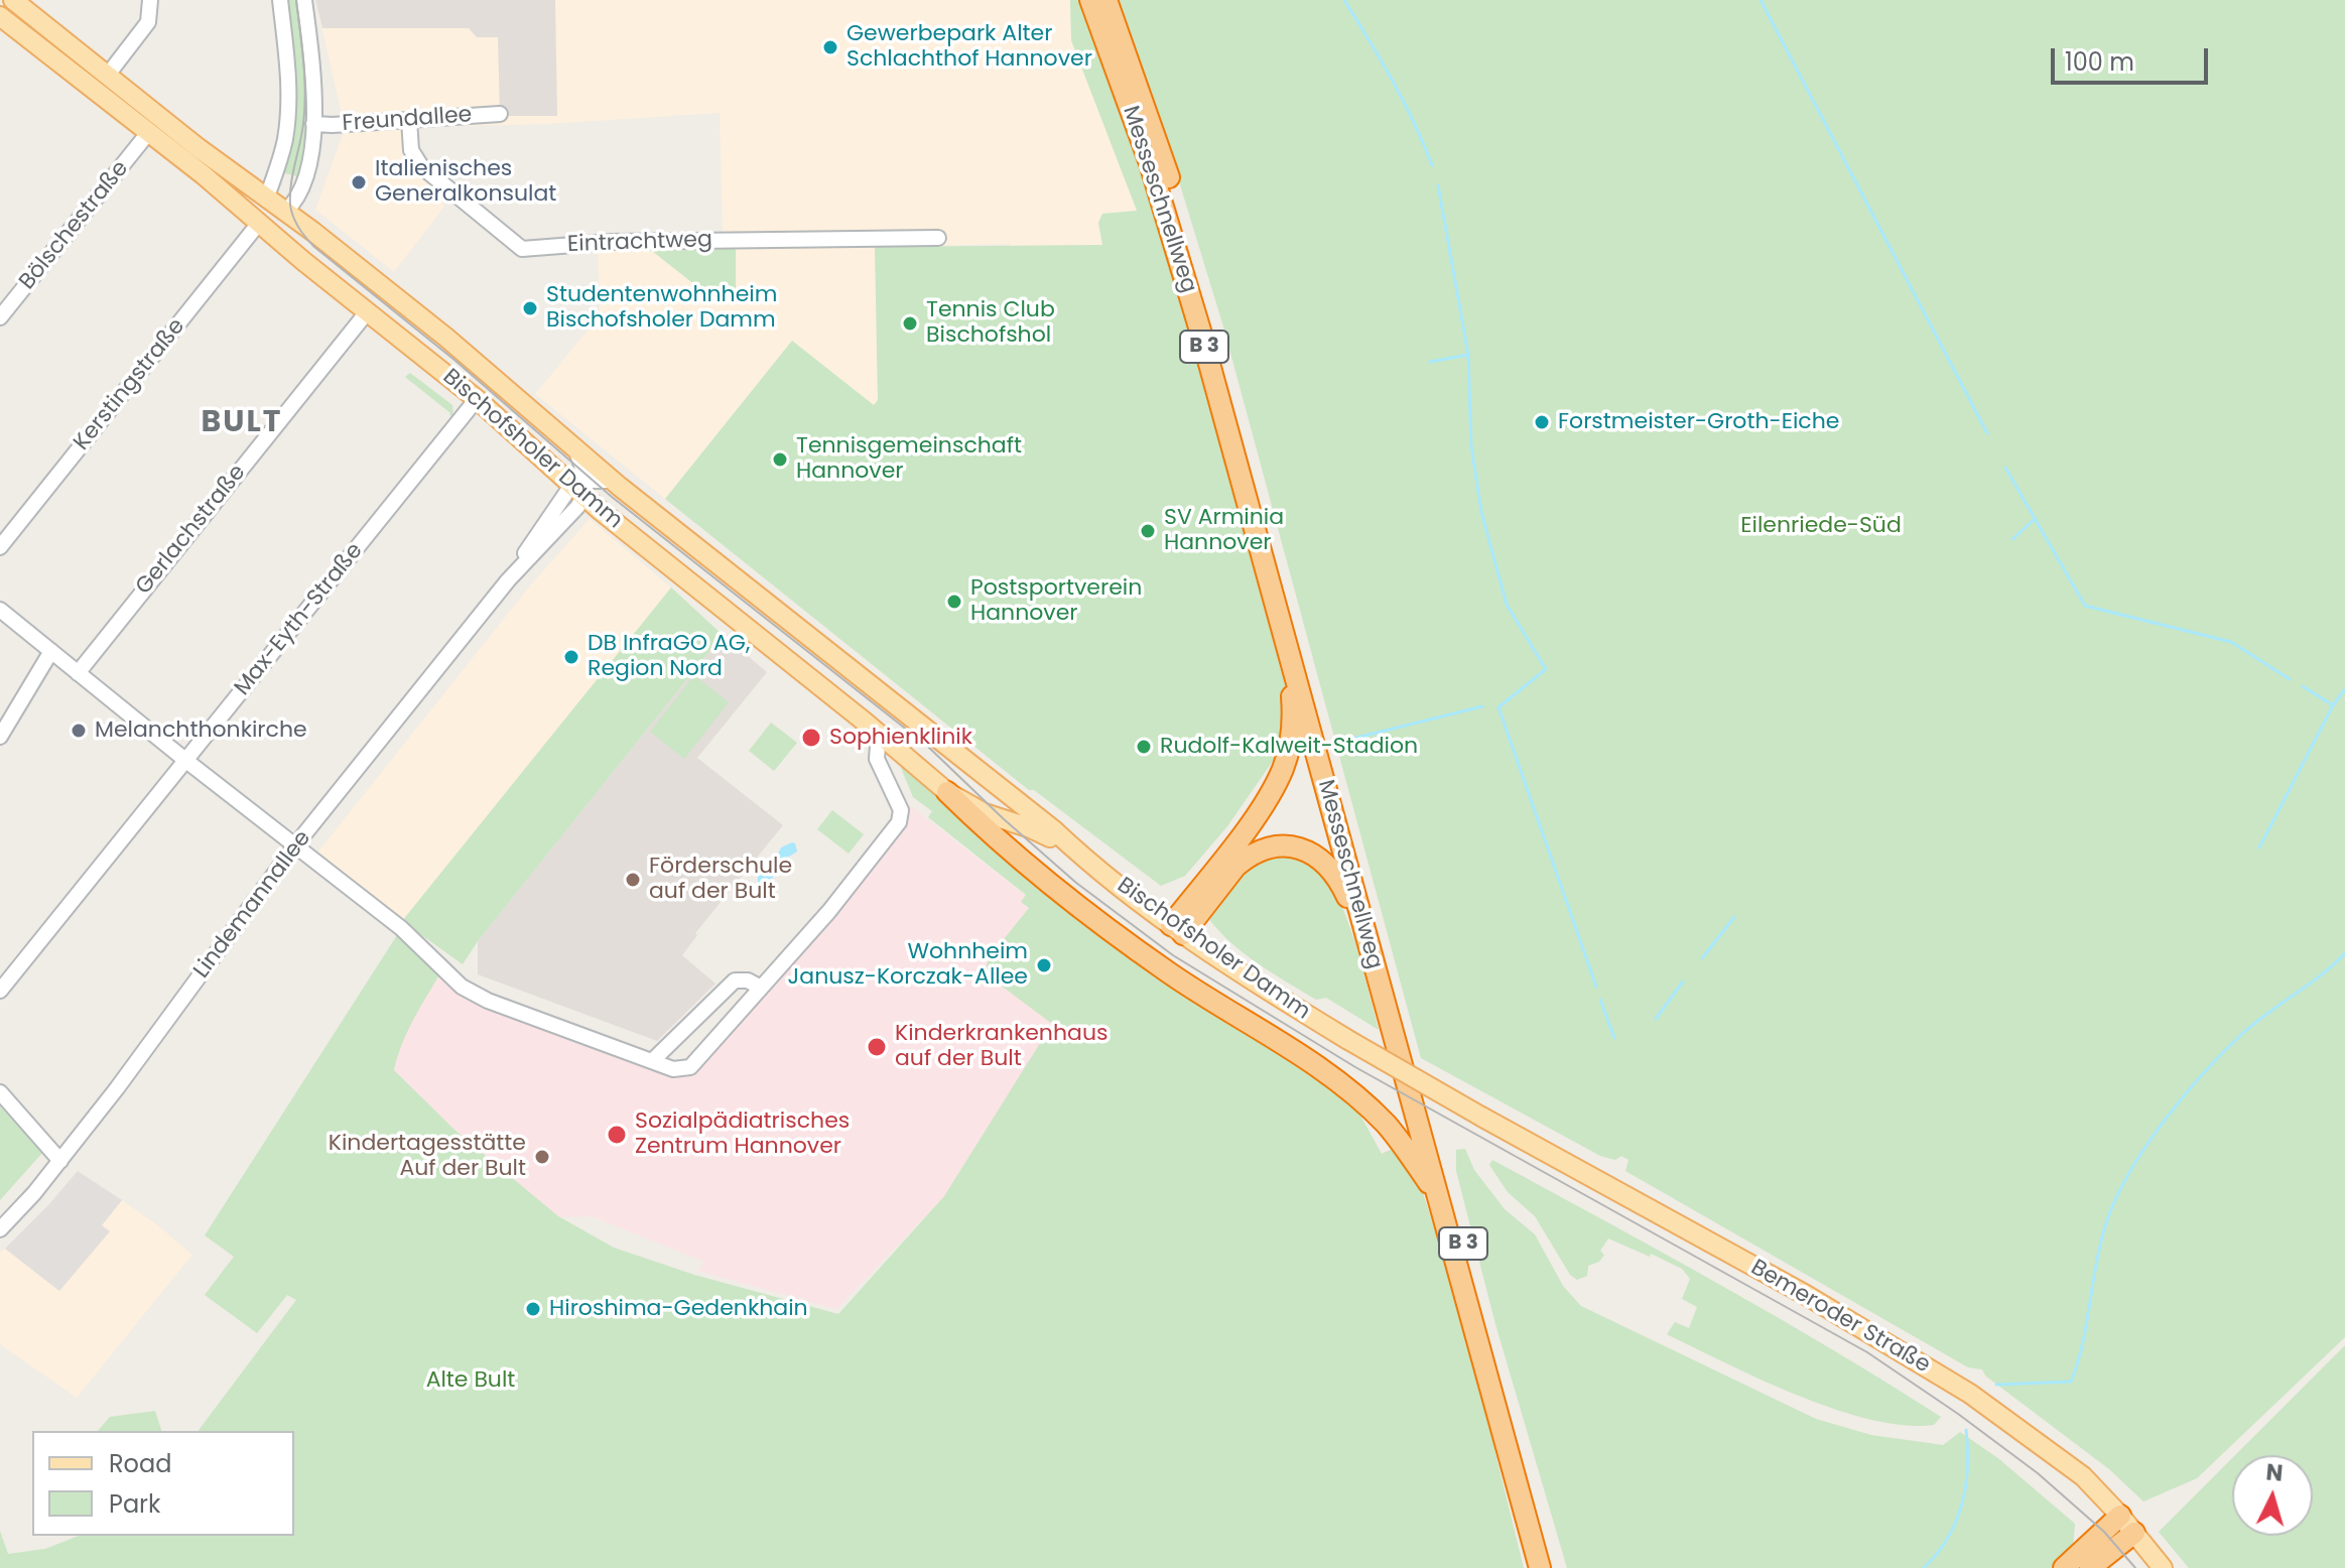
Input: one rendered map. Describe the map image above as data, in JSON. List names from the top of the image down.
{
  "streets": {
    "highway": ["Messeschnellweg", "B 3"],
    "main road": ["Bischofsholer Damm", "Bemeroder Straße"],
    "street": [
      "Freundallee",
      "Bölschestraße",
      "Eintrachtweg",
      "Kerstingstraße",
      "Gerlachstraße",
      "Max-Eyth-Straße",
      "Lindemannallee"
    ]
  },
  "crossings": [
    ["Freundallee", "Eintrachtweg"],
    ["Freundallee", "Bischofsholer Damm"],
    ["Bölschestraße", "Bischofsholer Damm"],
    ["Kerstingstraße", "Bischofsholer Damm"],
    ["Bischofsholer Damm", "Gerlachstraße"],
    ["Bischofsholer Damm", "Max-Eyth-Straße"],
    ["Bischofsholer Damm", "Lindemannallee"],
    ["Bischofsholer Damm", "Bemeroder Straße"]
  ],
  "districts": ["BULT"],
  "parks": ["Eilenriede-Süd", "Alte Bult"],
  "places": [
    "Gewerbepark Alter Schlachthof Hannover",
    "Italienisches Generalkonsulat",
    "Studentenwohnheim Bischofsholer Damm",
    "Tennis Club Bischofshol",
    "Forstmeister-Groth-Eiche",
    "Tennisgemeinschaft Hannover",
    "SV Arminia Hannover",
    "Postsportverein Hannover",
    "DB InfraGO AG, Region Nord",
    "Melanchthonkirche",
    "Sophienklinik",
    "Rudolf-Kalweit-Stadion",
    "Förderschule auf der Bult",
    "Wohnheim Janusz-Korczak-Allee",
    "Kinderkrankenhaus auf der Bult",
    "Sozialpädiatrisches Zentrum Hannover",
    "Kindertagesstätte Auf der Bult",
    "Hiroshima-Gedenkhain"
  ],
  "legend": ["Road", "Park"],
  "scale_bar": "100 m",
  "north": "top"
}
